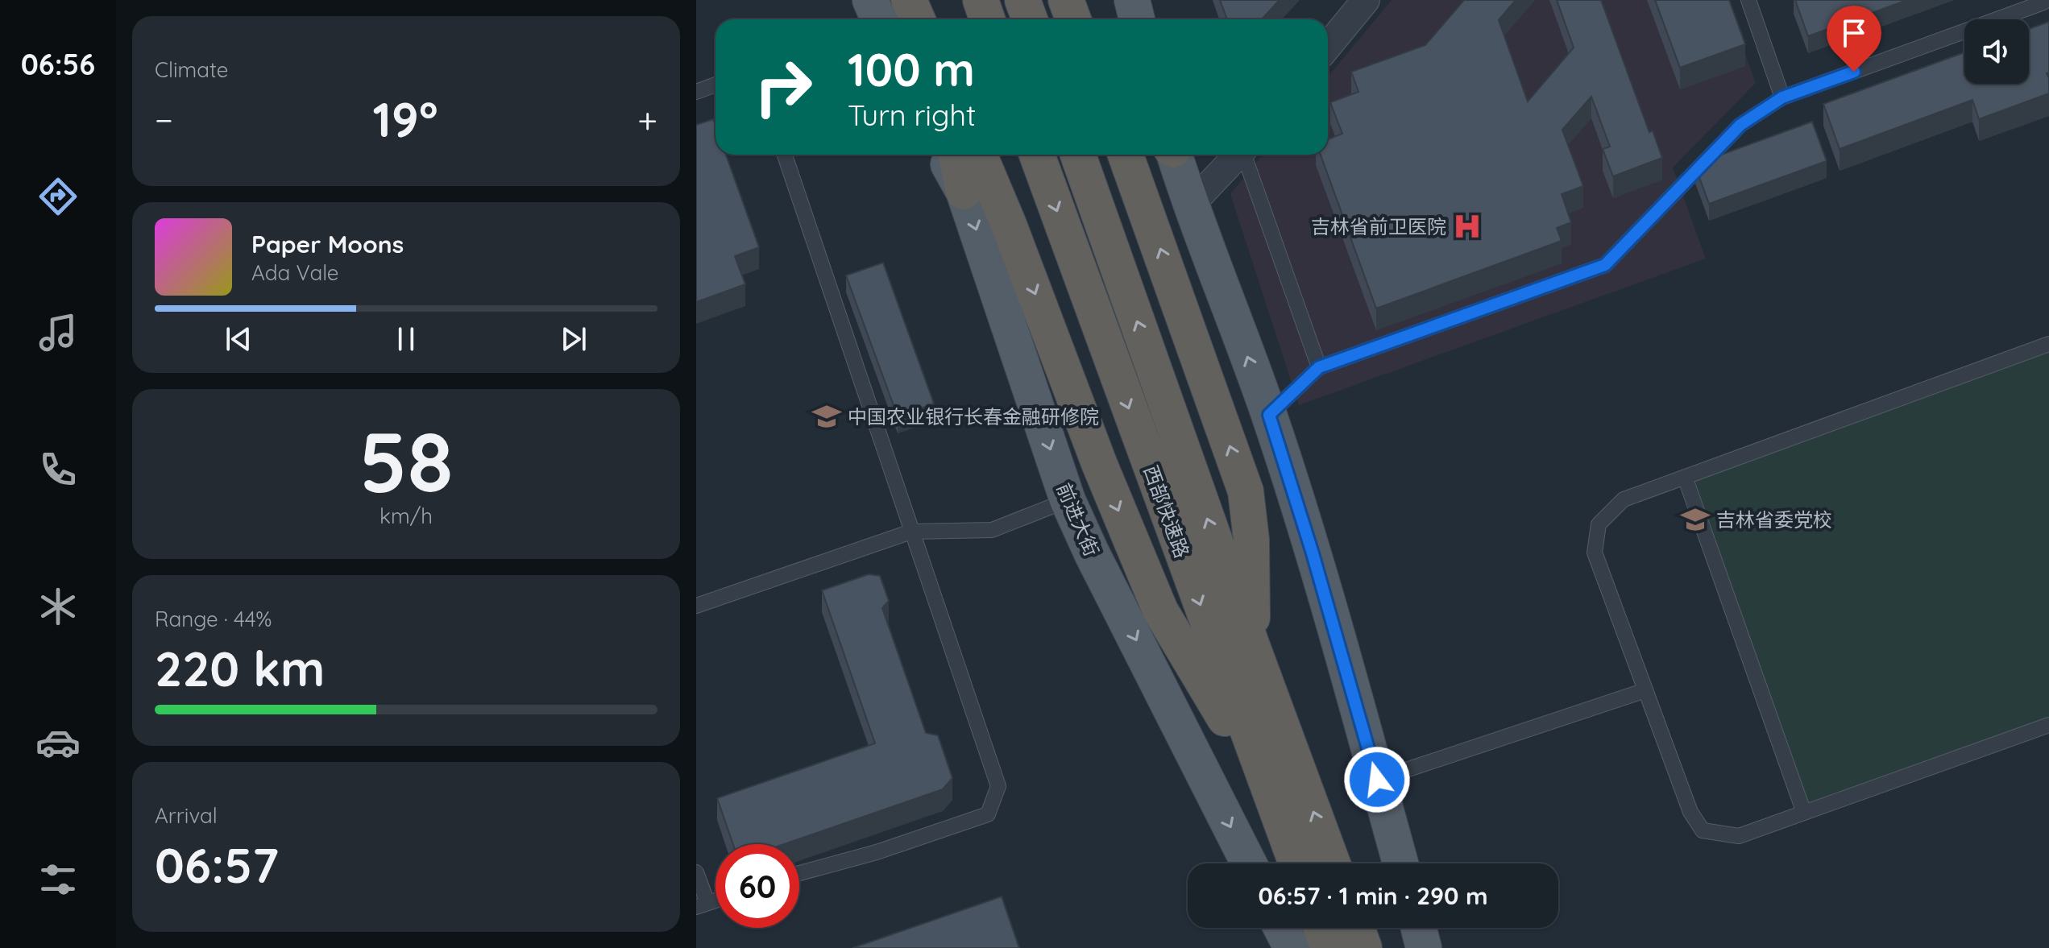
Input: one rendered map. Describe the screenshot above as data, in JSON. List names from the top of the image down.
{
  "streets": {
    "highway": ["西部快速路"],
    "main road": ["前进大街"]
  },
  "places": {
    "hospital": ["吉林省前卫医院"],
    "school or university": ["中国农业银行长春金融研修院", "吉林省委党校"]
  },
  "page": {
    "tabs": "06:56",
    "tile": [
      "Climate",
      ["58", "km/h"],
      ["Range · 44%", "220 km"],
      ["Arrival", "06:57"]
    ],
    "turn": ["100 m", "Turn right"],
    "heat": ["−", "19°", "+"],
    "song": ["Paper Moons", "Ada Vale"],
    "limit": "60",
    "trip": "06:57 · 1 min · 290 m"
  }
}
